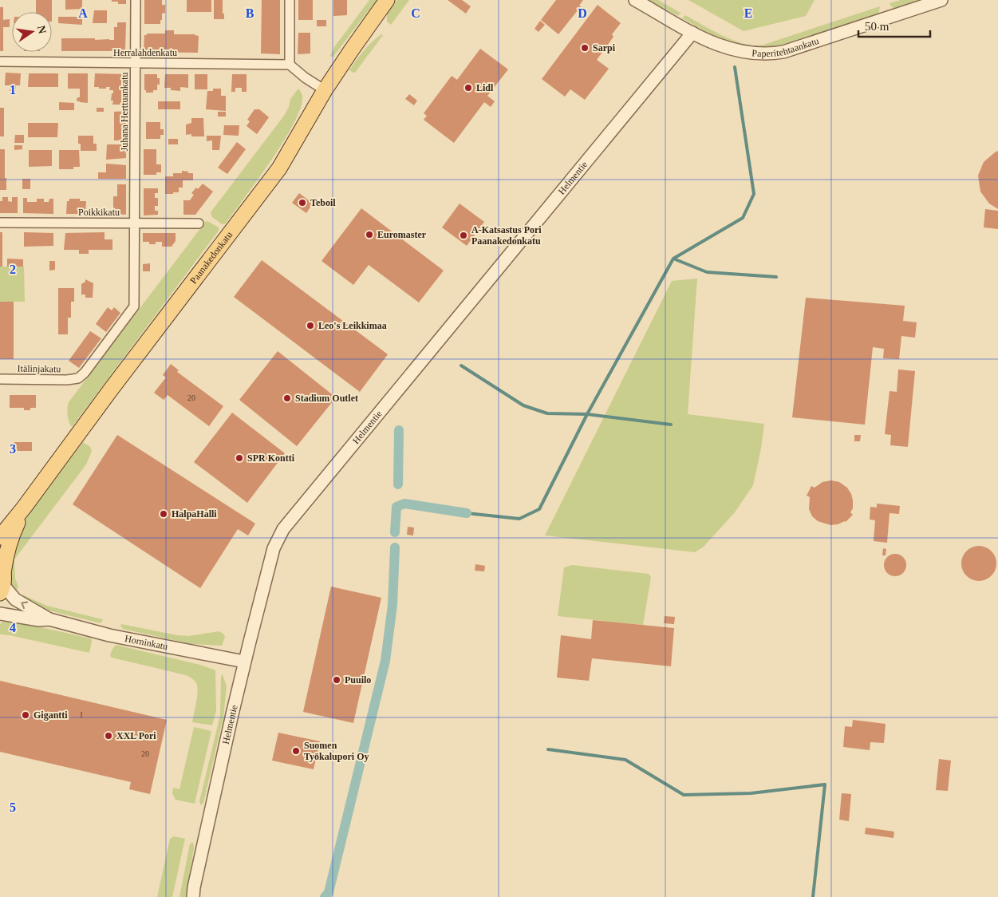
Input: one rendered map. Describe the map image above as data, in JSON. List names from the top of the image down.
{
  "streets": {
    "main road": ["Paanakedonkatu"],
    "street": [
      "Paperitehtaankatu",
      "Herralahdenkatu",
      "Juhana Herttuankatu",
      "Helmentie",
      "Poikkikatu",
      "Itälinjakatu",
      "Horninkatu"
    ]
  },
  "crossings": [
    ["Paperitehtaankatu", "Helmentie"],
    ["Herralahdenkatu", "Juhana Herttuankatu"],
    ["Juhana Herttuankatu", "Poikkikatu"],
    ["Juhana Herttuankatu", "Itälinjakatu"],
    ["Helmentie", "Horninkatu"],
    ["Poikkikatu", "Itälinjakatu"],
    ["Paanakedonkatu", "Horninkatu"]
  ],
  "places": [
    "Sarpi",
    "Lidl",
    "Teboil",
    "Euromaster",
    "A-Katsastus Pori Paanakedonkatu",
    "Leo's Leikkimaa",
    "Stadium Outlet",
    "SPR Kontti",
    "HalpaHalli",
    "Puuilo",
    "Gigantti",
    "XXL Pori",
    "Suomen Työkalupori Oy"
  ],
  "house_numbers": ["20", "1", "20"],
  "scale_bar": "50 m",
  "north": "right",
  "grid": {
    "columns": [
      "A",
      "B",
      "C",
      "D",
      "E"
    ],
    "rows": [
      "1",
      "2",
      "3",
      "4",
      "5"
    ]
  }
}
